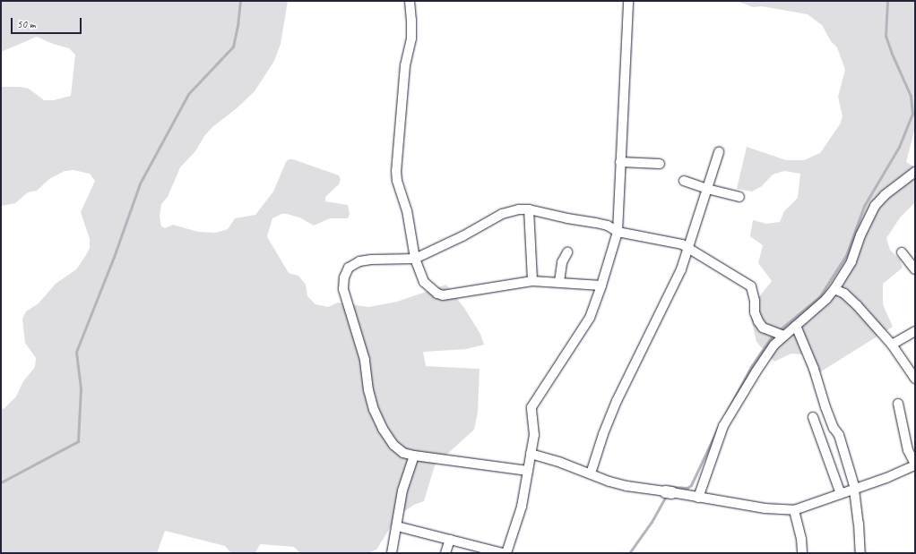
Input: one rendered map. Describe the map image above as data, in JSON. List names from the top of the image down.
{
  "scale_bar": "50 m"
}
